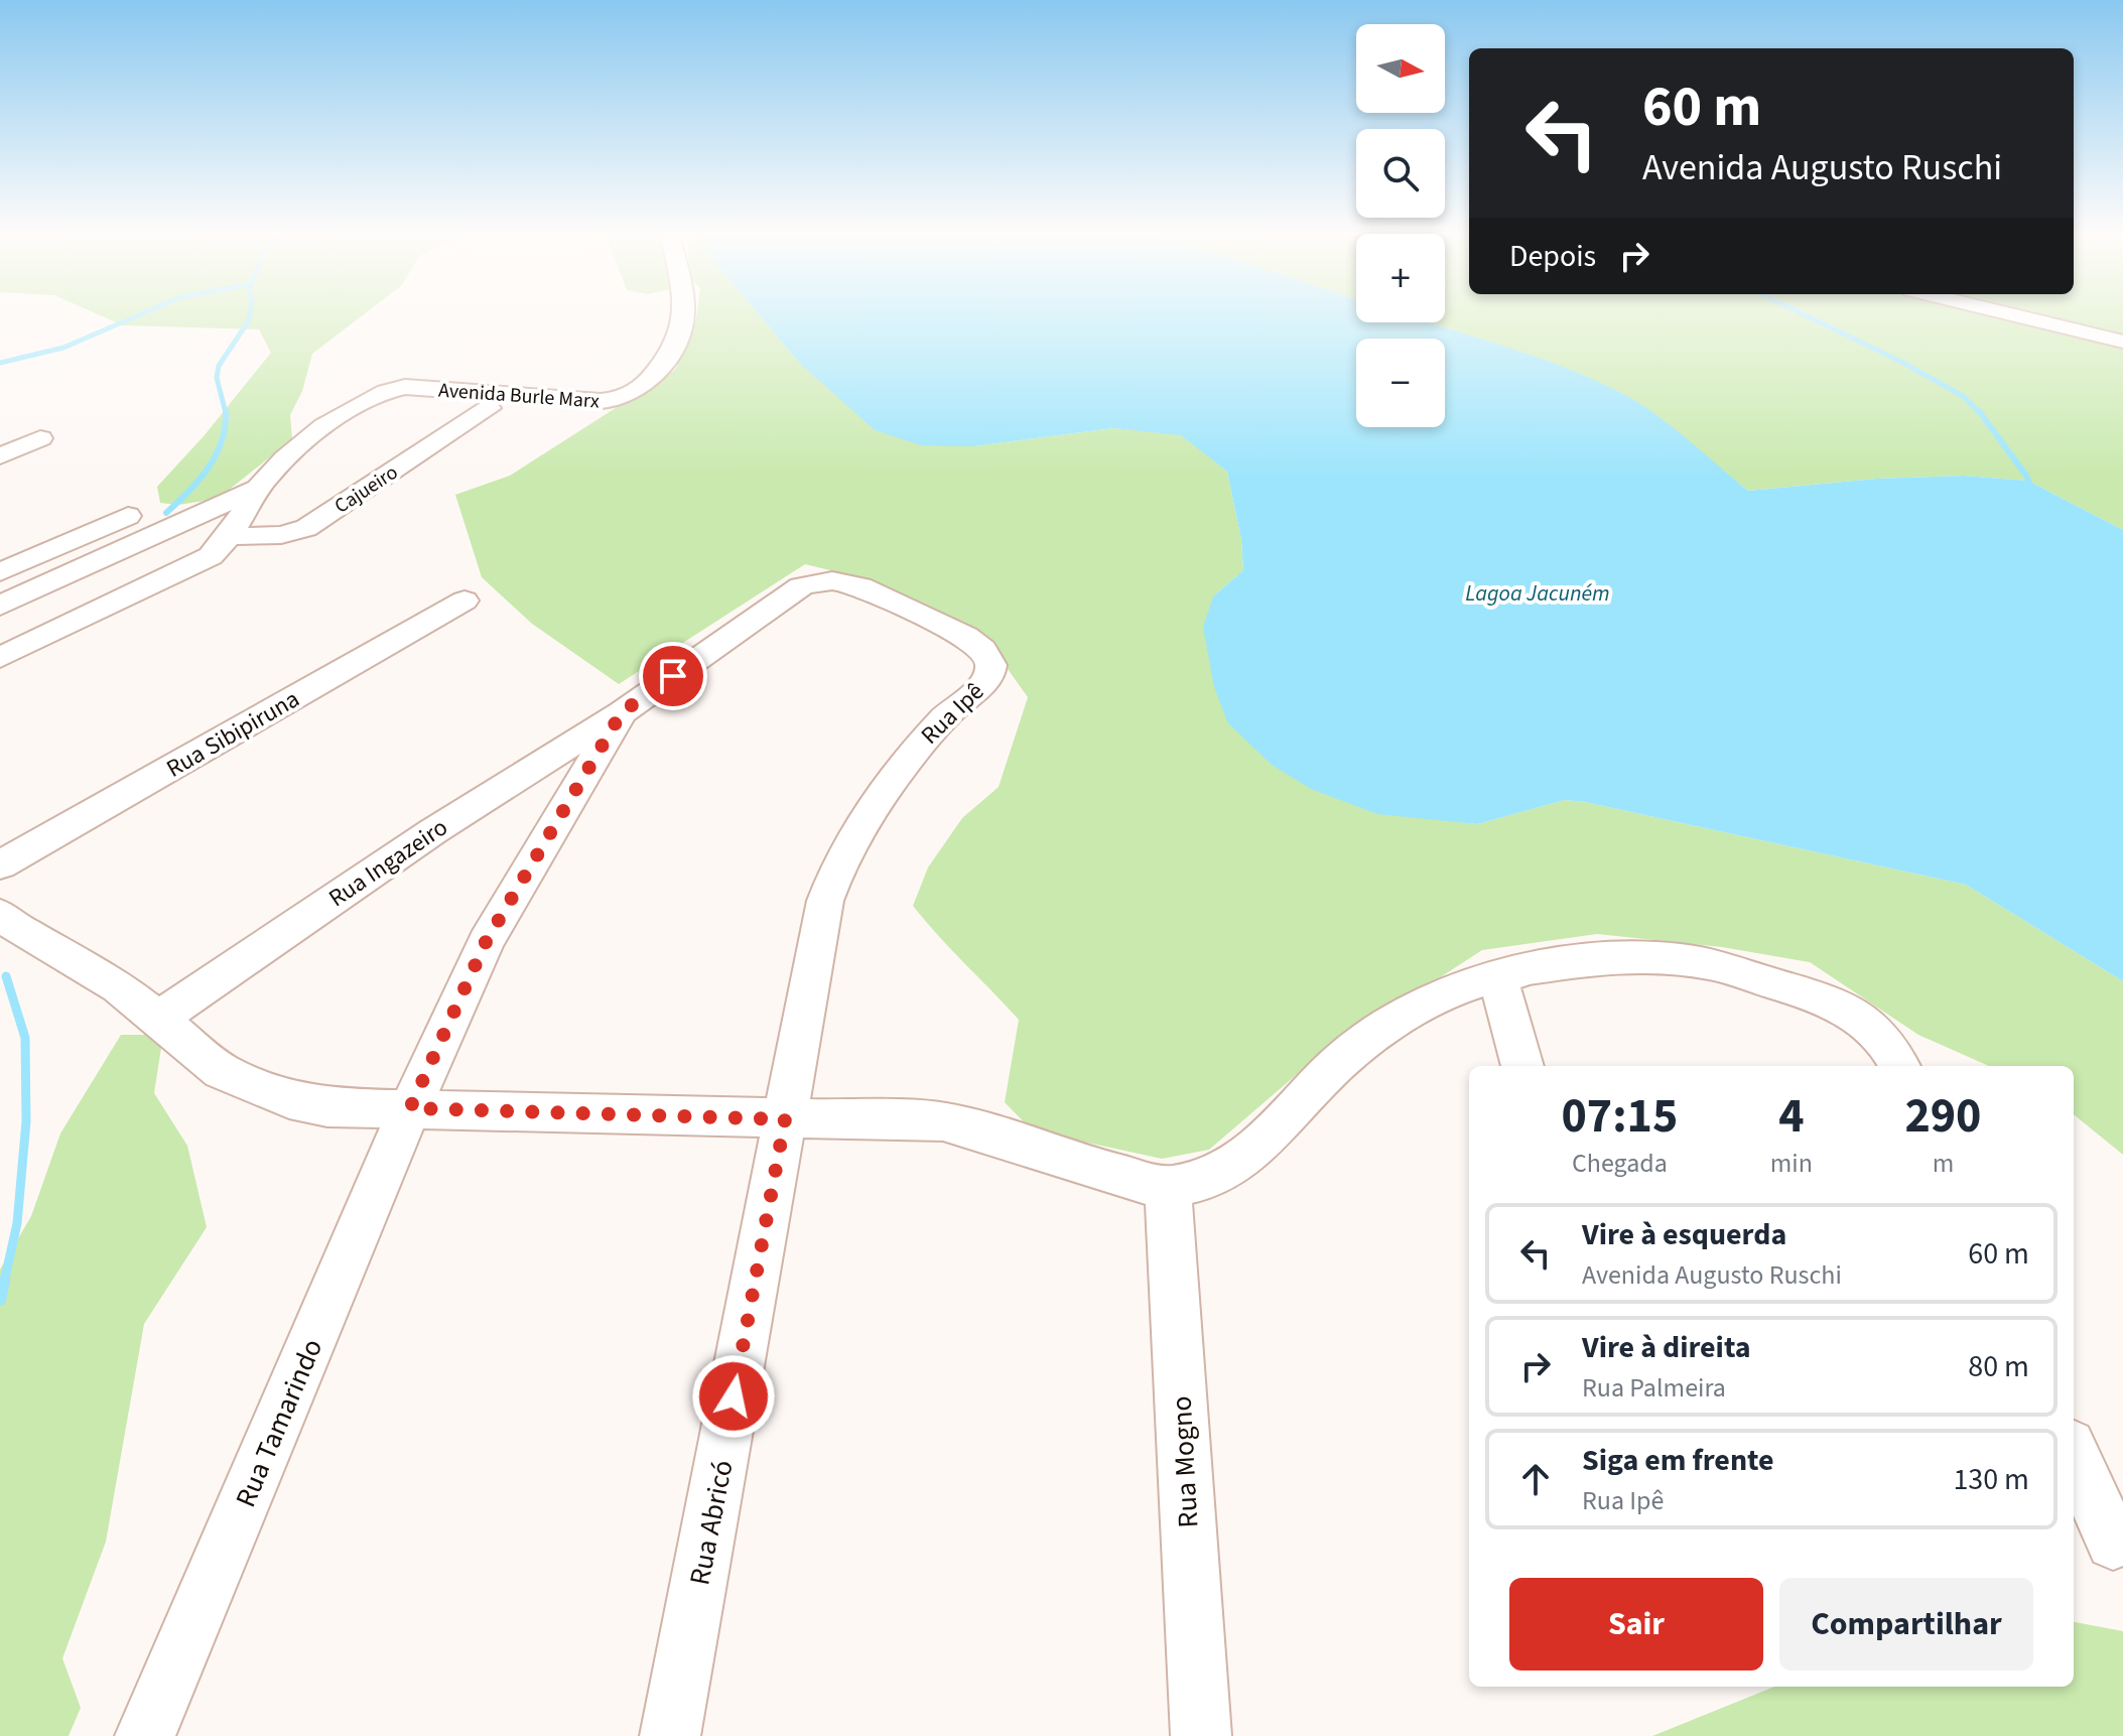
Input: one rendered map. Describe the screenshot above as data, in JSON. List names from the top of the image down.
{
  "streets": {
    "street": [
      "Avenida Burle Marx",
      "Cajueiro",
      "Rua Ipê",
      "Rua Sibipiruna",
      "Rua Ingazeiro",
      "Rua Tamarindo",
      "Rua Mogno",
      "Rua Abricó"
    ]
  },
  "crossings": [
    ["Avenida Burle Marx", "Cajueiro"],
    ["Rua Ipê", "Rua Ingazeiro"],
    ["Rua Ipê", "Rua Tamarindo"],
    ["Rua Ipê", "Rua Abricó"],
    ["Rua Ingazeiro", "Rua Tamarindo"]
  ],
  "water": ["Lagoa Jacuném"],
  "north": "right",
  "page": {
    "map_buttons": ["+", "−"],
    "turn": ["60 m", "Avenida Augusto Ruschi"],
    "then": "Depois",
    "eta": [
      "07:15",
      "Chegada",
      "4",
      "min",
      "290",
      "m"
    ],
    "list": [
      {
        "name": "Vire à esquerda",
        "note": "Avenida Augusto Ruschi",
        "value": "60 m"
      },
      {
        "name": "Vire à direita",
        "note": "Rua Palmeira",
        "value": "80 m"
      },
      {
        "name": "Siga em frente",
        "note": "Rua Ipê",
        "value": "130 m"
      }
    ],
    "buttons": ["Sair", "Compartilhar"]
  }
}
